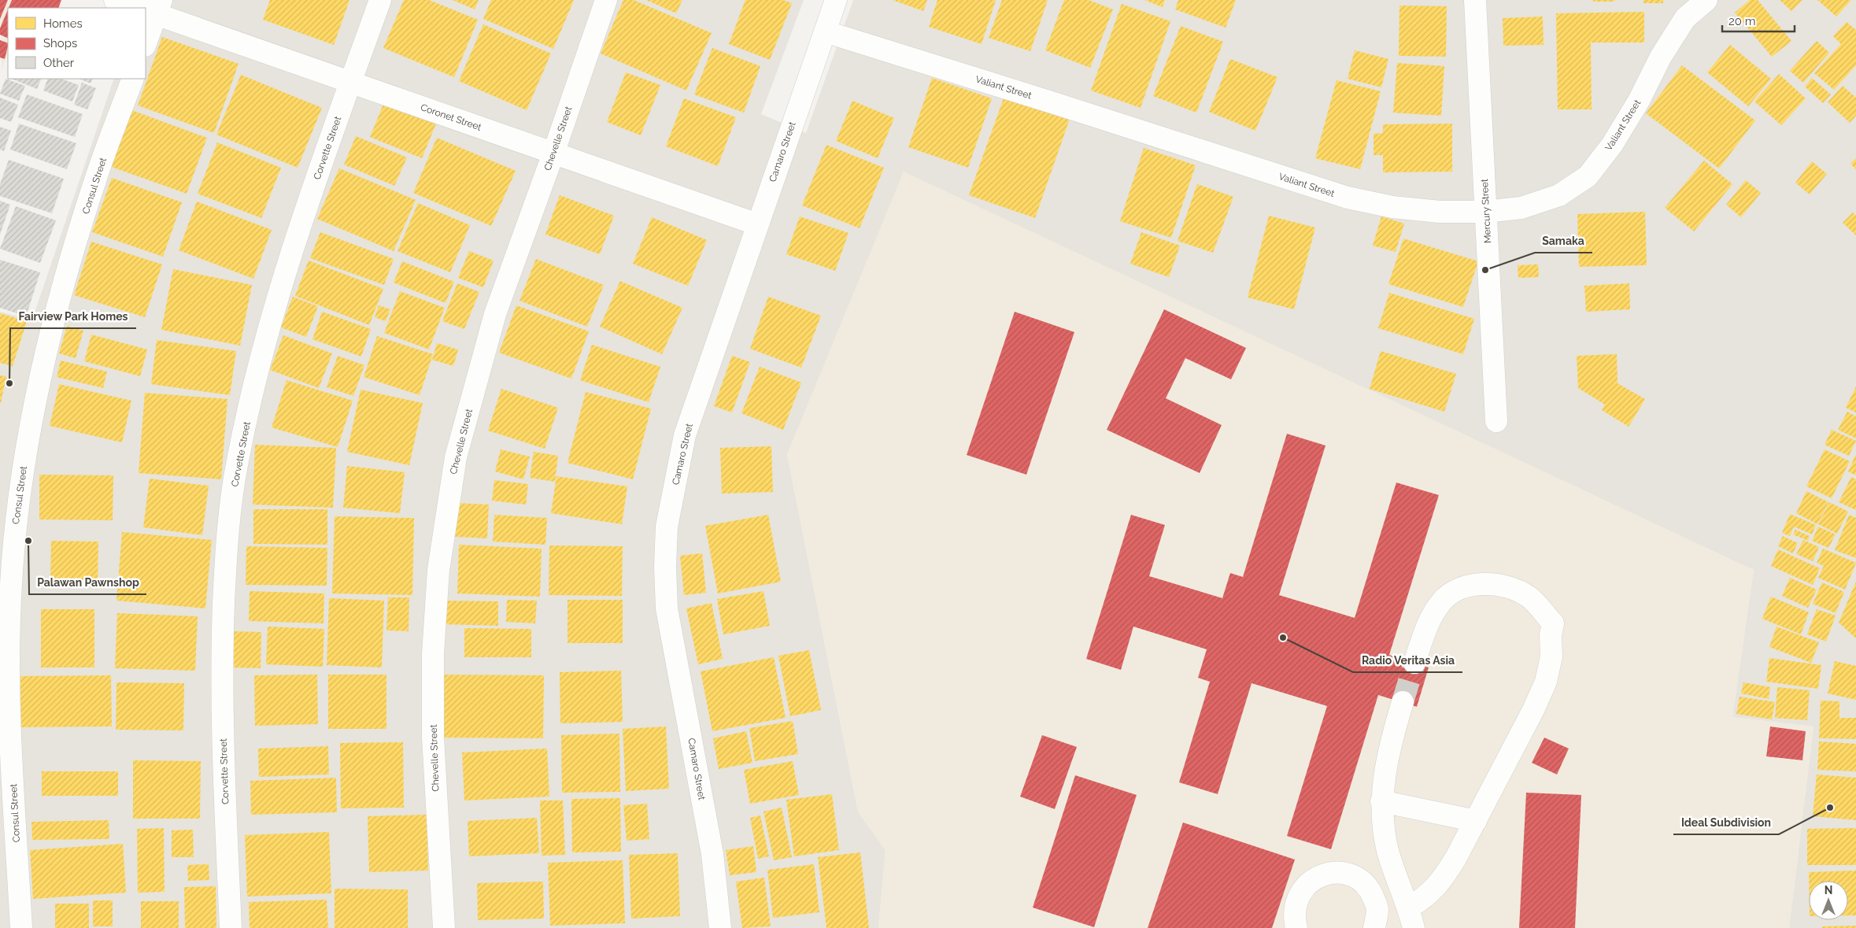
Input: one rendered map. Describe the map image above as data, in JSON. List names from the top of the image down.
{
  "streets": {
    "street": [
      "Valiant Street",
      "Coronet Street",
      "Chevelle Street",
      "Corvette Street",
      "Camaro Street",
      "Consul Street",
      "Mercury Street"
    ]
  },
  "crossings": [
    ["Valiant Street", "Camaro Street"],
    ["Valiant Street", "Mercury Street"],
    ["Coronet Street", "Chevelle Street"],
    ["Coronet Street", "Corvette Street"],
    ["Coronet Street", "Camaro Street"]
  ],
  "places": [
    "Samaka",
    "Fairview Park Homes",
    "Palawan Pawnshop",
    "Radio Veritas Asia",
    "Ideal Subdivision"
  ],
  "legend": ["Homes", "Shops", "Other"],
  "scale_bar": "20 m",
  "north": "top"
}
